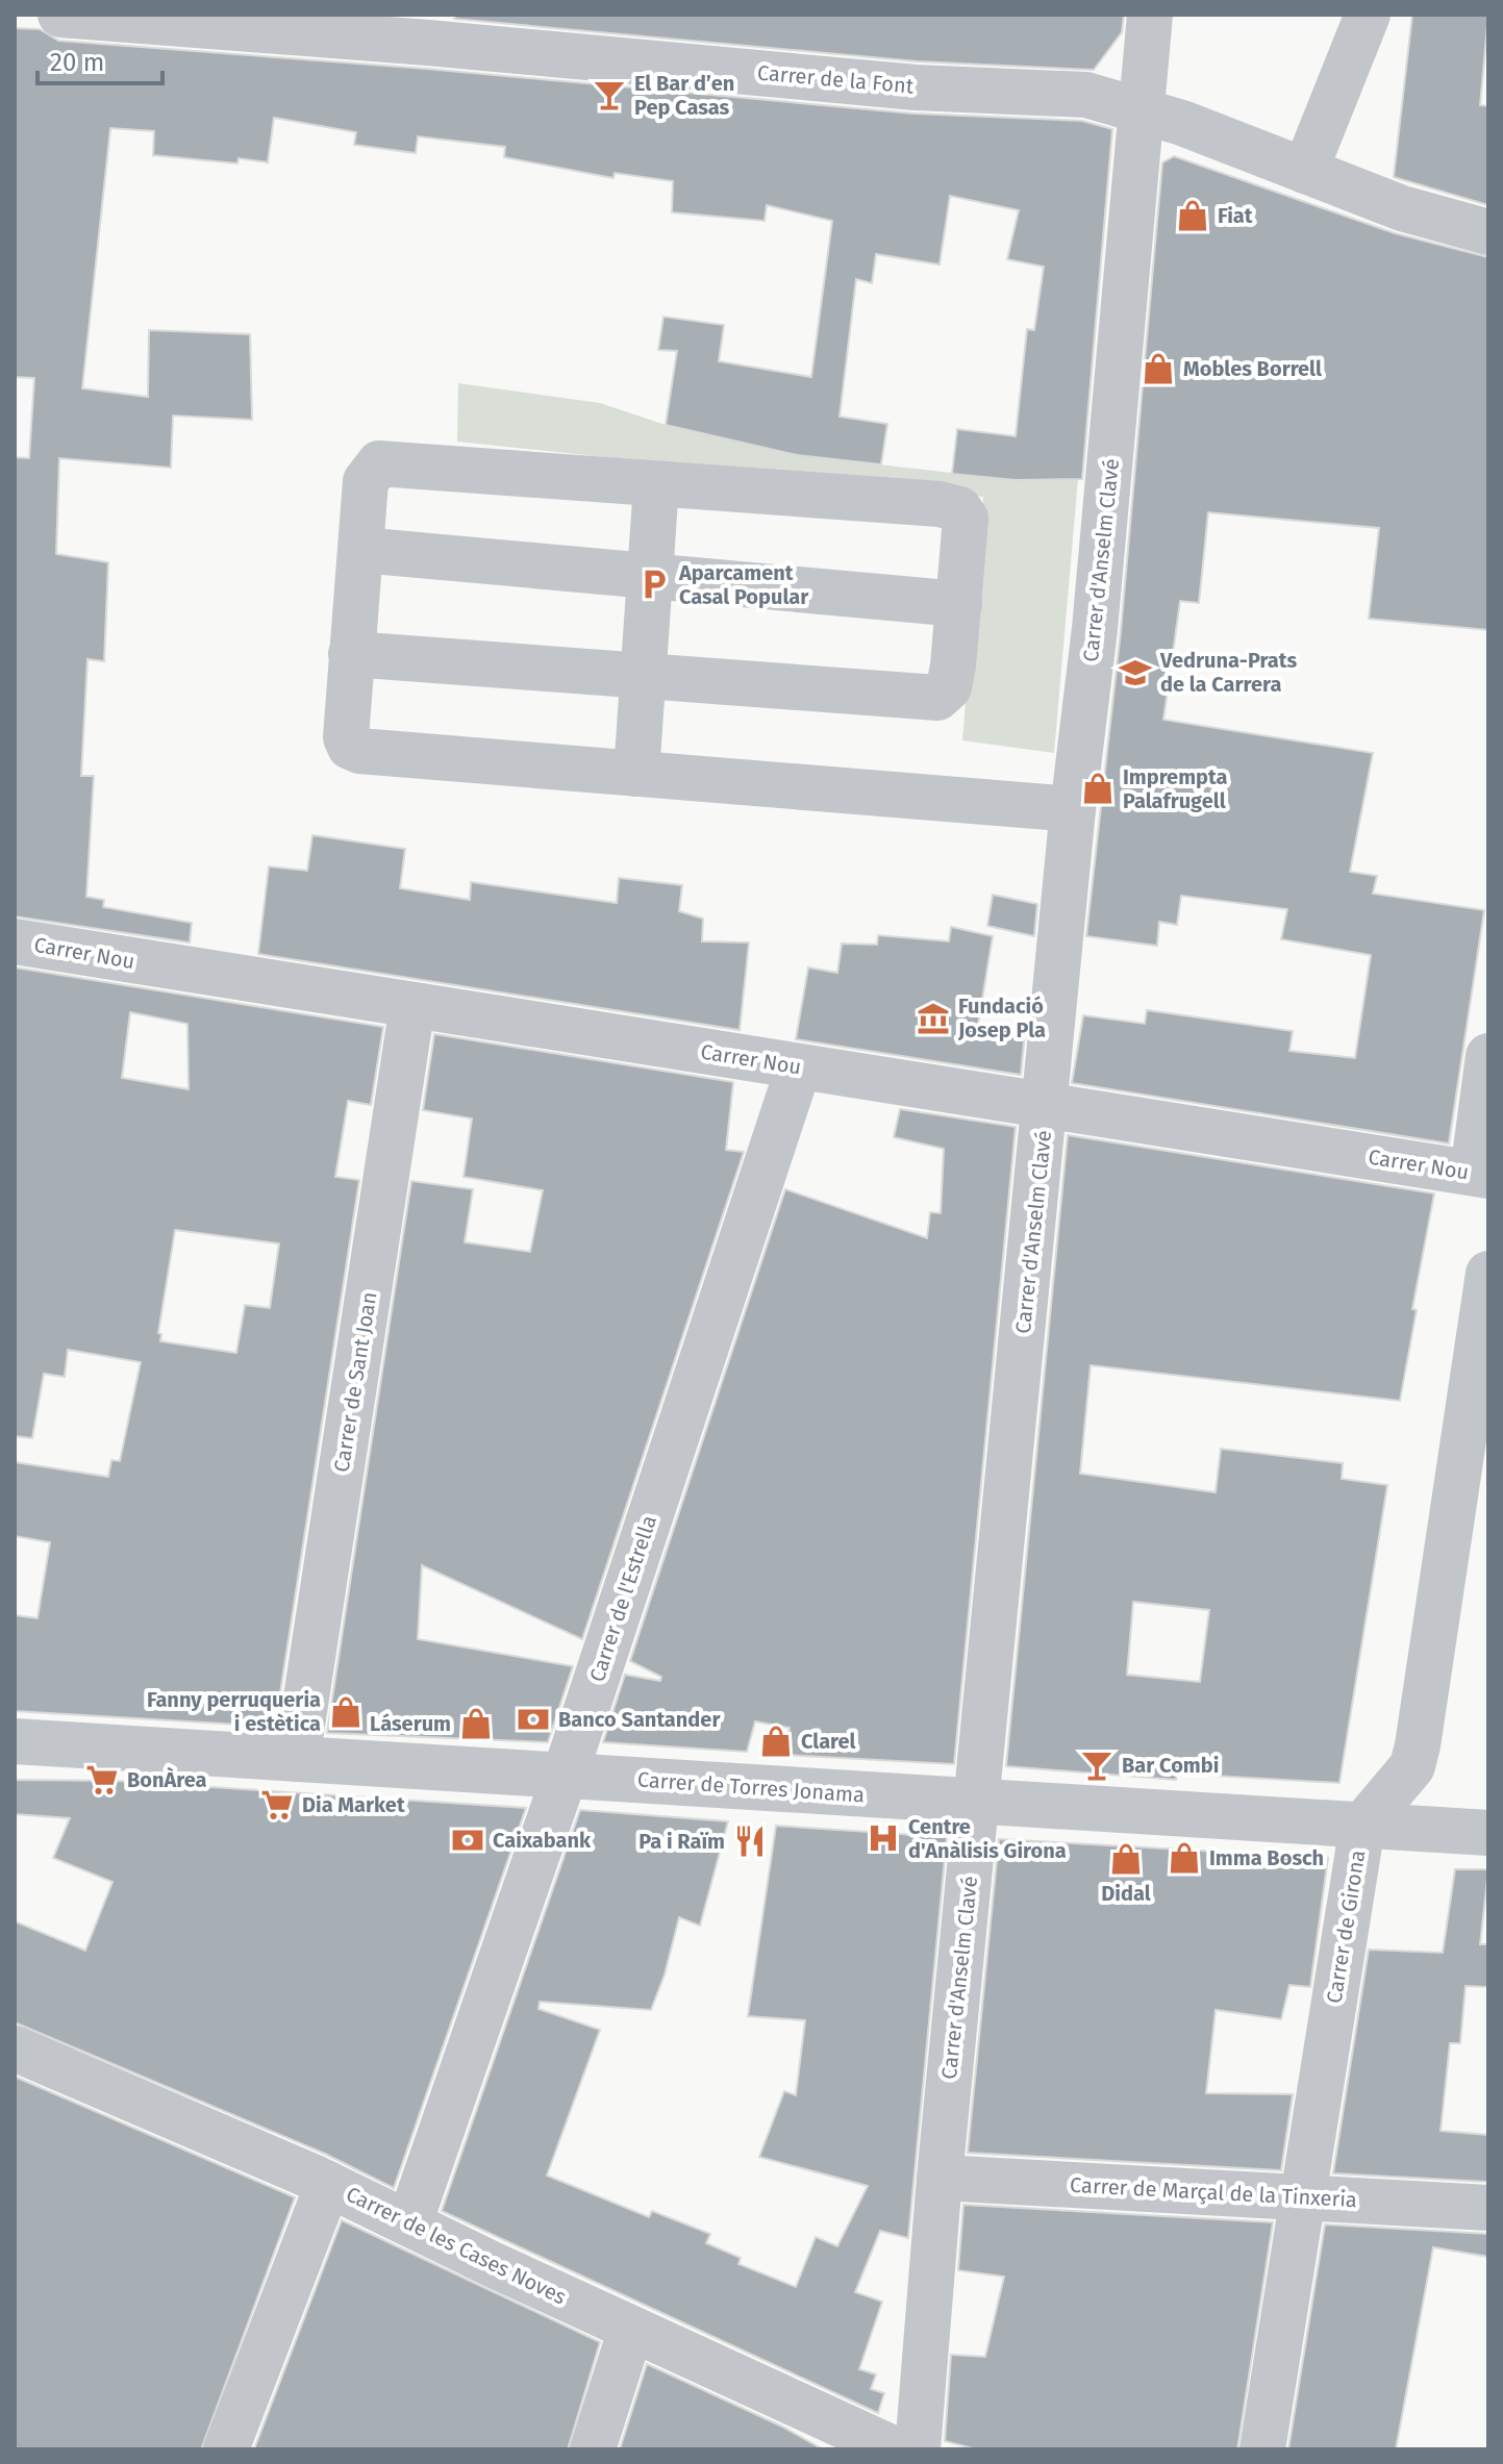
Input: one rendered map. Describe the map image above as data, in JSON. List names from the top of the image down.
{
  "streets": {
    "street": [
      "Carrer de la Font",
      "Carrer d'Anselm Clavé",
      "Carrer Nou",
      "Carrer de Sant Joan",
      "Carrer de l'Estrella",
      "Carrer de Torres Jonama",
      "Carrer de Girona",
      "Carrer de Marçal de la Tinxeria",
      "Carrer de les Cases Noves"
    ]
  },
  "crossings": [
    ["Carrer de la Font", "Carrer d'Anselm Clavé"],
    ["Carrer d'Anselm Clavé", "Carrer Nou"],
    ["Carrer d'Anselm Clavé", "Carrer de Torres Jonama"],
    ["Carrer d'Anselm Clavé", "Carrer de Marçal de la Tinxeria"],
    ["Carrer Nou", "Carrer de Sant Joan"],
    ["Carrer Nou", "Carrer de l'Estrella"],
    ["Carrer de Sant Joan", "Carrer de Torres Jonama"],
    ["Carrer de l'Estrella", "Carrer de Torres Jonama"],
    ["Carrer de l'Estrella", "Carrer de les Cases Noves"],
    ["Carrer de Torres Jonama", "Carrer de Girona"],
    ["Carrer de Girona", "Carrer de Marçal de la Tinxeria"]
  ],
  "places": {
    "bar": ["El Bar d’en Pep Casas", "Bar Combi"],
    "shop": [
      "Fiat",
      "Mobles Borrell",
      "Imprempta Palafrugell",
      "Fanny perruqueria i estètica",
      "Láserum",
      "Clarel",
      "Imma Bosch",
      "Didal"
    ],
    "parking": ["Aparcament Casal Popular"],
    "school or university": ["Vedruna-Prats de la Carrera"],
    "museum": ["Fundació Josep Pla"],
    "bank": ["Banco Santander", "Caixabank"],
    "supermarket": ["BonÀrea", "Dia Market"],
    "hospital": ["Centre d'Anàlisis Girona"],
    "restaurant": ["Pa i Raïm"]
  },
  "scale_bar": "20 m"
}
